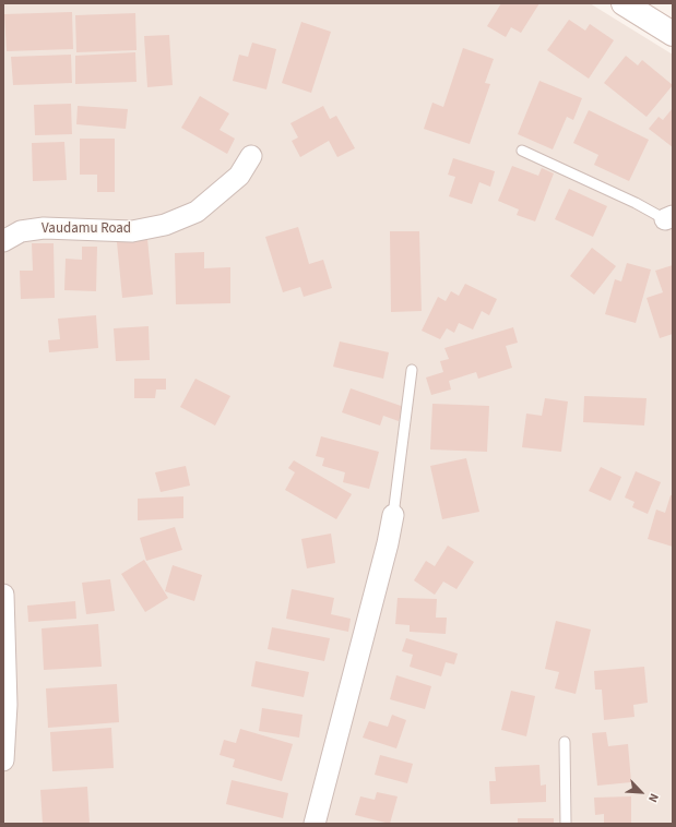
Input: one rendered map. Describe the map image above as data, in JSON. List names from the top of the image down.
{
  "streets": {
    "street": ["Vaudamu Road"]
  },
  "north": "bottom right"
}
